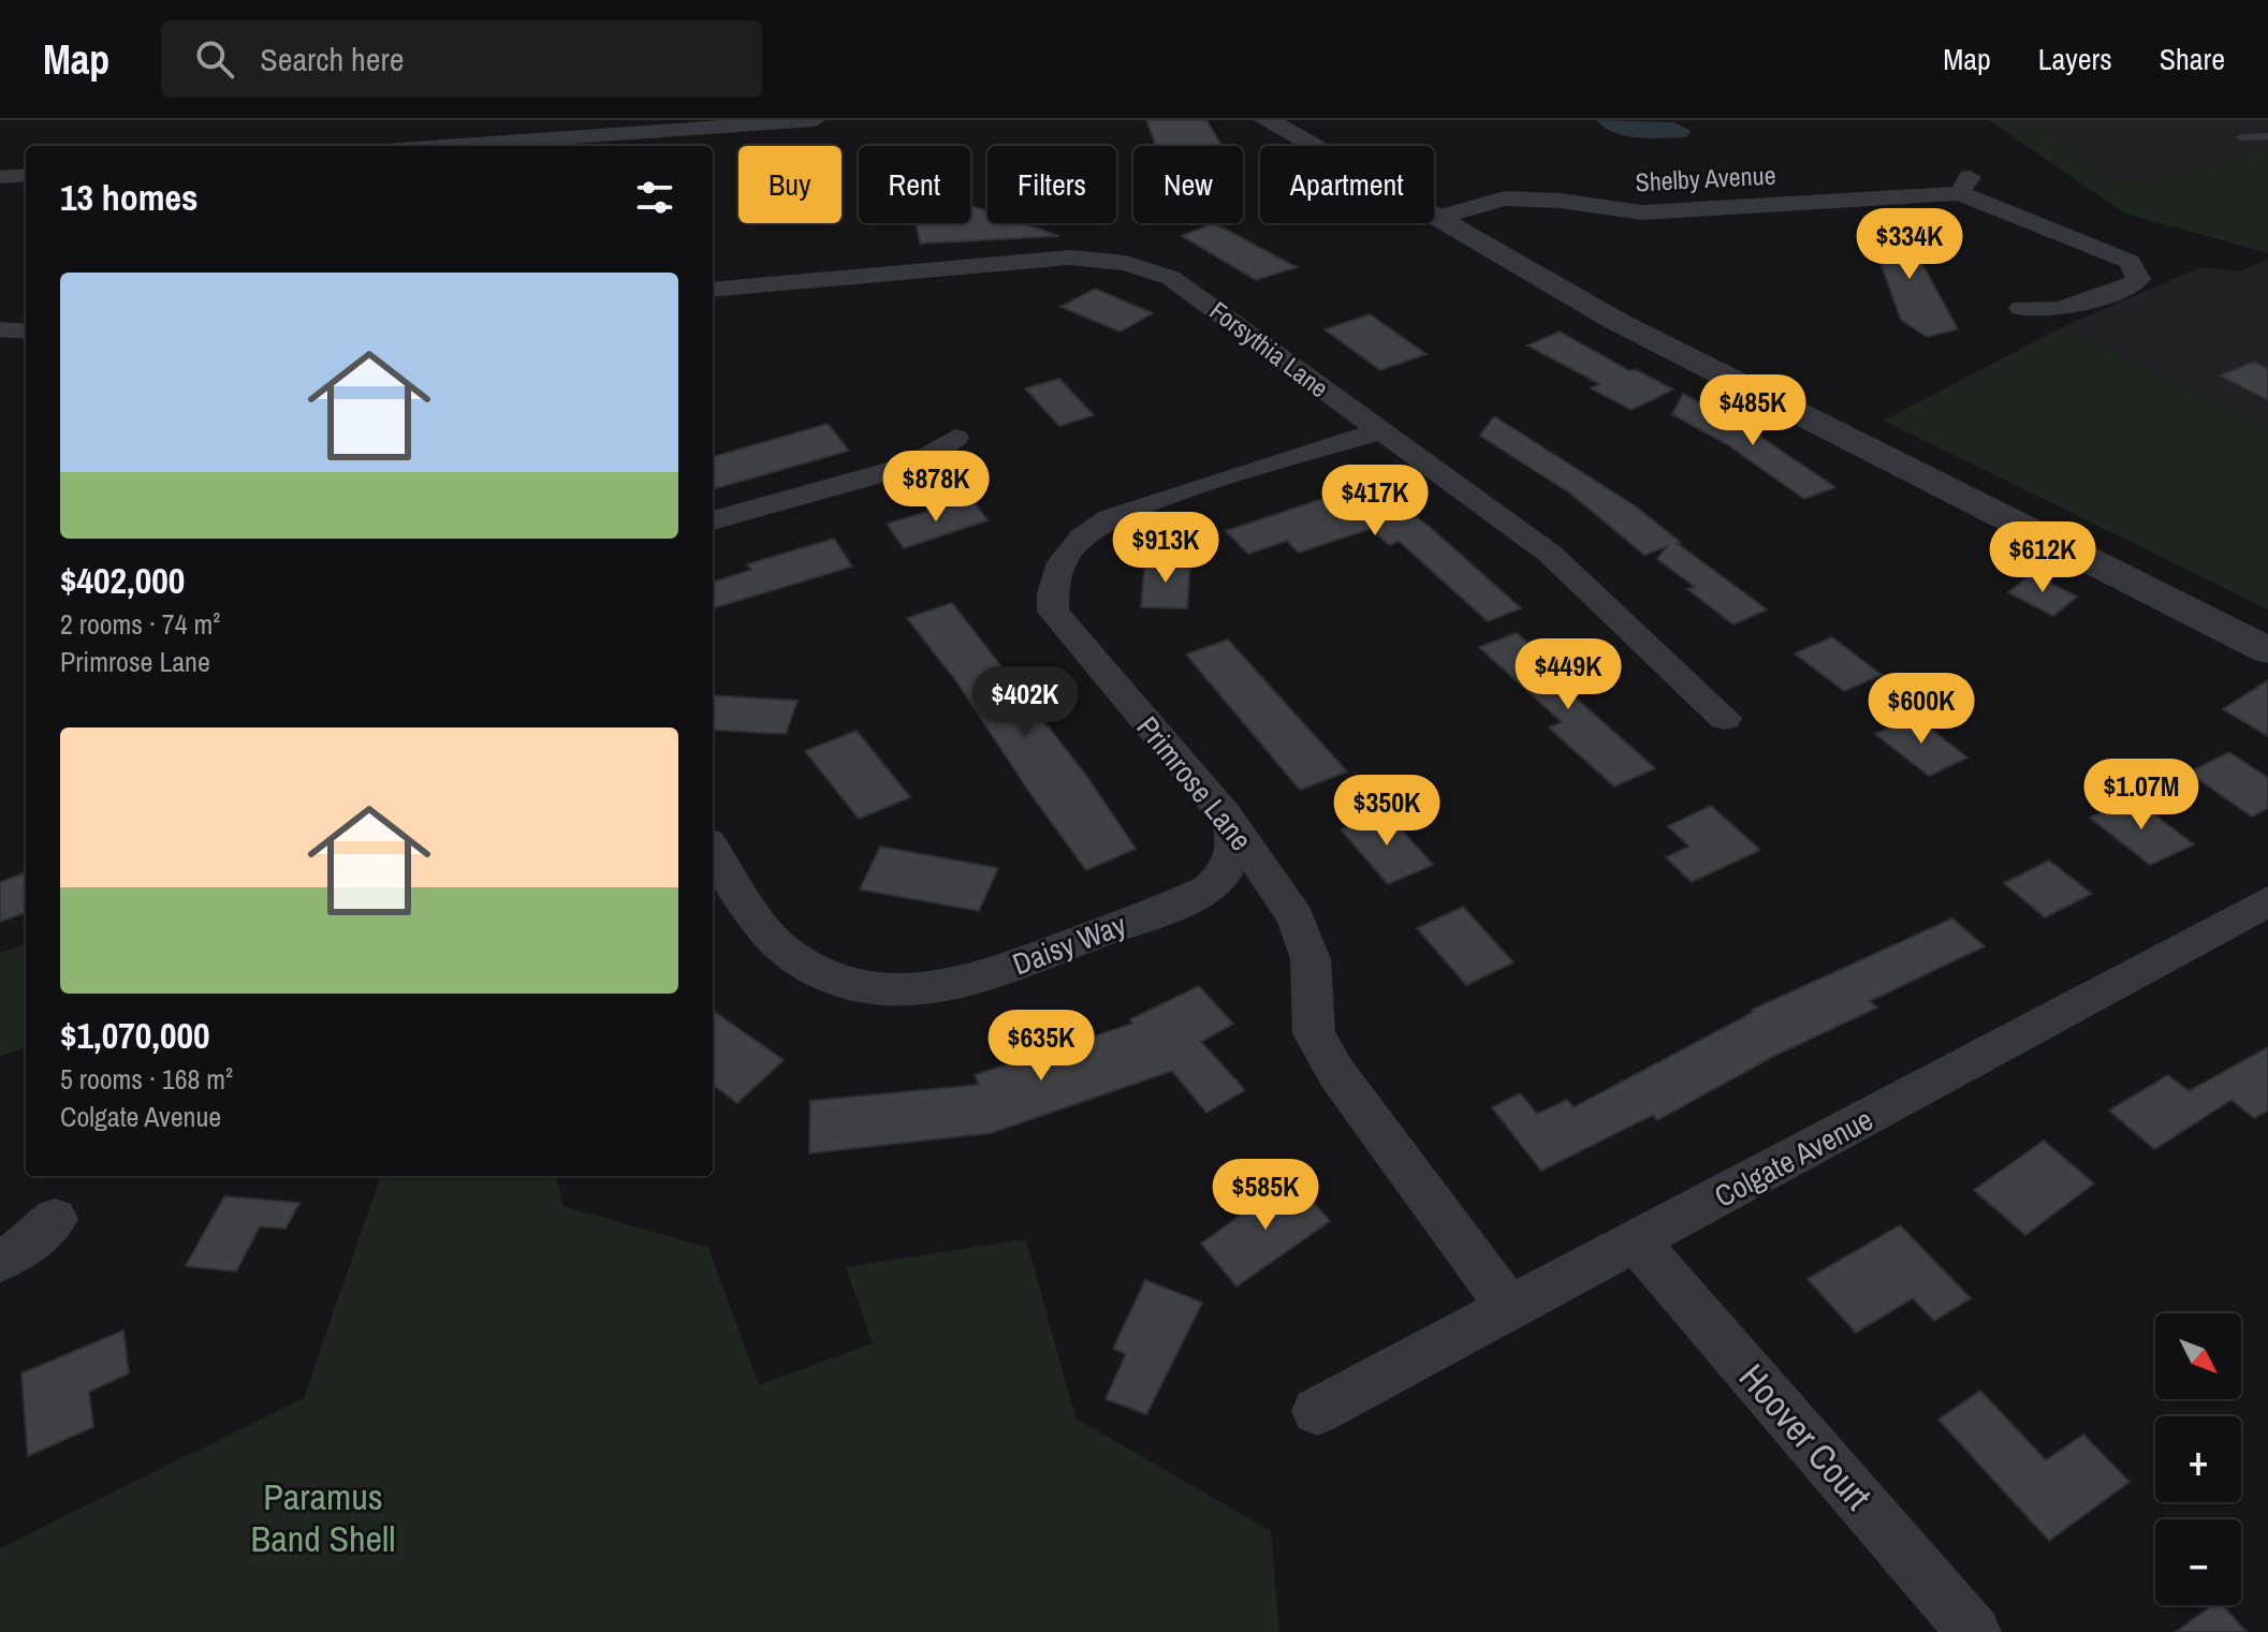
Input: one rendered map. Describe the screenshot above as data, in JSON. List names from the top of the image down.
{
  "streets": {
    "street": [
      "Shelby Avenue",
      "Forsythia Lane",
      "Primrose Lane",
      "Daisy Way",
      "Colgate Avenue",
      "Hoover Court"
    ]
  },
  "crossings": [
    ["Forsythia Lane", "Primrose Lane"],
    ["Primrose Lane", "Daisy Way"],
    ["Primrose Lane", "Colgate Avenue"],
    ["Colgate Avenue", "Hoover Court"]
  ],
  "parks": ["Paramus Band Shell"],
  "north": "bottom right",
  "page": {
    "header": "Map",
    "search": "Search here",
    "nav": ["Map", "Layers", "Share"],
    "chip": [
      "Buy",
      "Rent",
      "Filters",
      "New",
      "Apartment"
    ],
    "heading": "13 homes",
    "price": [
      "$334K",
      "$485K",
      "$878K",
      "$417K",
      "$913K",
      "$612K",
      "$449K",
      "$402K",
      "$600K",
      "$1.07M",
      "$350K",
      "$635K",
      "$585K"
    ],
    "list": [
      {
        "name": "$402,000",
        "note": "2 rooms · 74 m² · Primrose Lane"
      },
      {
        "name": "$1,070,000",
        "note": "5 rooms · 168 m² · Colgate Avenue"
      }
    ],
    "map_buttons": ["+", "−"]
  }
}
